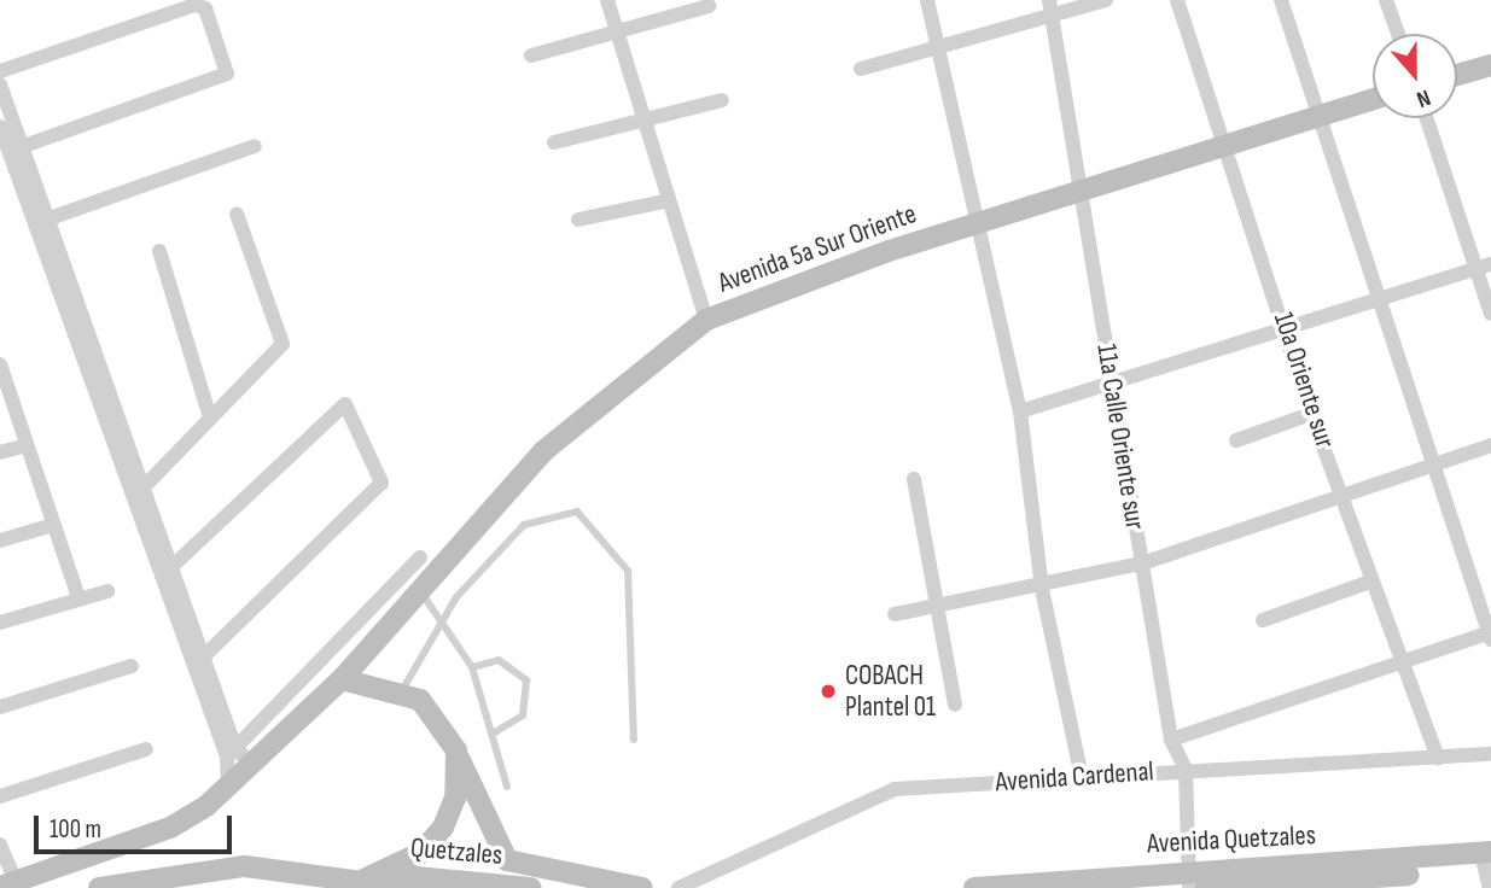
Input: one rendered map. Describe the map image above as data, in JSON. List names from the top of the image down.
{
  "streets": {
    "main road": ["Avenida 5a Sur Oriente", "Avenida Quetzales", "Quetzales"],
    "street": ["10a Oriente sur", "11a Calle Oriente sur", "Avenida Cardenal"]
  },
  "crossings": [
    ["Avenida 5a Sur Oriente", "10a Oriente sur"],
    ["Avenida 5a Sur Oriente", "11a Calle Oriente sur"],
    ["10a Oriente sur", "Avenida Cardenal"],
    ["11a Calle Oriente sur", "Avenida Cardenal"],
    ["11a Calle Oriente sur", "Avenida Quetzales"]
  ],
  "places": ["COBACH Plantel 01"],
  "scale_bar": "100 m",
  "north": "bottom"
}
